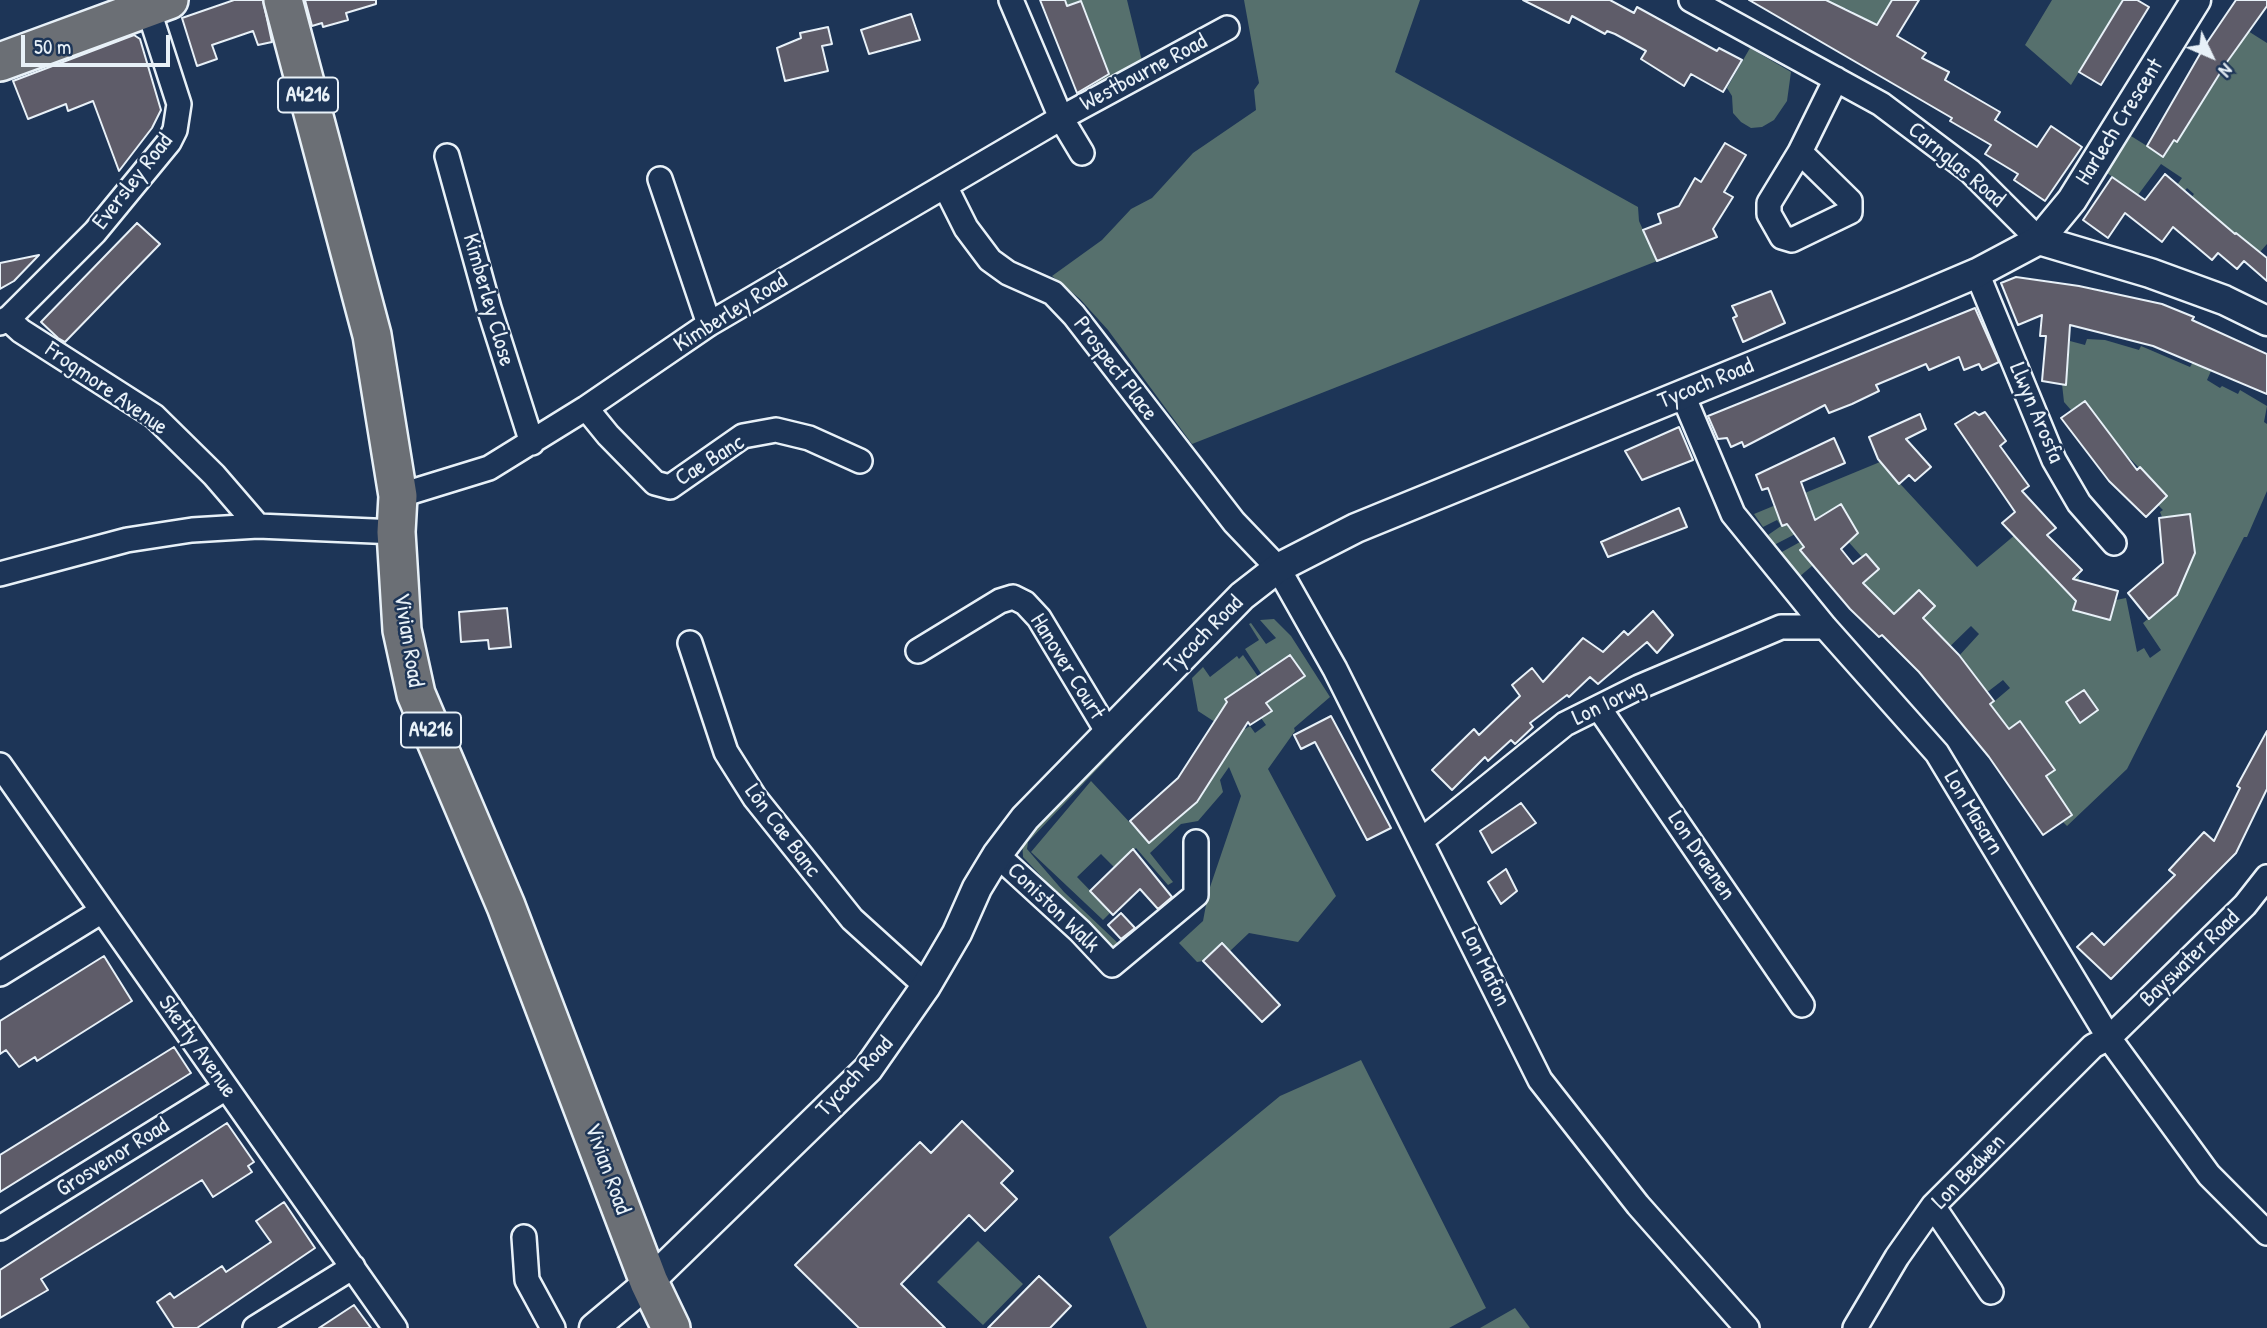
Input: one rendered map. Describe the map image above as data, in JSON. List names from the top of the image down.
{
  "streets": {
    "main road": ["A4216", "Vivian Road"],
    "street": [
      "Westbourne Road",
      "Harlech Crescent",
      "Carnglas Road",
      "Eversley Road",
      "Kimberley Close",
      "Kimberley Road",
      "Prospect Place",
      "Tycoch Road",
      "Frogmore Avenue",
      "Llwyn Arosfa",
      "Cae Banc",
      "Hanover Court",
      "Lon Iorwg",
      "Lon Masarn",
      "Lôn Cae Banc",
      "Lon Draenen",
      "Coniston Walk",
      "Bayswater Road",
      "Lon Mafon",
      "Sketty Avenue",
      "Grosvenor Road",
      "Lon Bedwen"
    ]
  },
  "crossings": [
    ["Westbourne Road", "Kimberley Road"],
    ["Harlech Crescent", "Carnglas Road"],
    ["Harlech Crescent", "Tycoch Road"],
    ["Carnglas Road", "Tycoch Road"],
    ["Eversley Road", "Frogmore Avenue"],
    ["Kimberley Close", "Kimberley Road"],
    ["Kimberley Road", "Prospect Place"],
    ["Kimberley Road", "Cae Banc"],
    ["Kimberley Road", "Vivian Road"],
    ["Prospect Place", "Tycoch Road"],
    ["Prospect Place", "Lon Mafon"],
    ["Tycoch Road", "Llwyn Arosfa"],
    ["Tycoch Road", "Vivian Road"],
    ["Tycoch Road", "Hanover Court"],
    ["Tycoch Road", "Lon Masarn"],
    ["Tycoch Road", "Lôn Cae Banc"],
    ["Tycoch Road", "Coniston Walk"],
    ["Tycoch Road", "Lon Mafon"],
    ["Lon Iorwg", "Lon Masarn"],
    ["Lon Iorwg", "Lon Draenen"],
    ["Lon Iorwg", "Lon Mafon"],
    ["Lon Masarn", "Bayswater Road"],
    ["Lon Masarn", "Lon Bedwen"],
    ["Bayswater Road", "Lon Bedwen"],
    ["Sketty Avenue", "Grosvenor Road"]
  ],
  "scale_bar": "50 m",
  "north": "bottom right"
}
